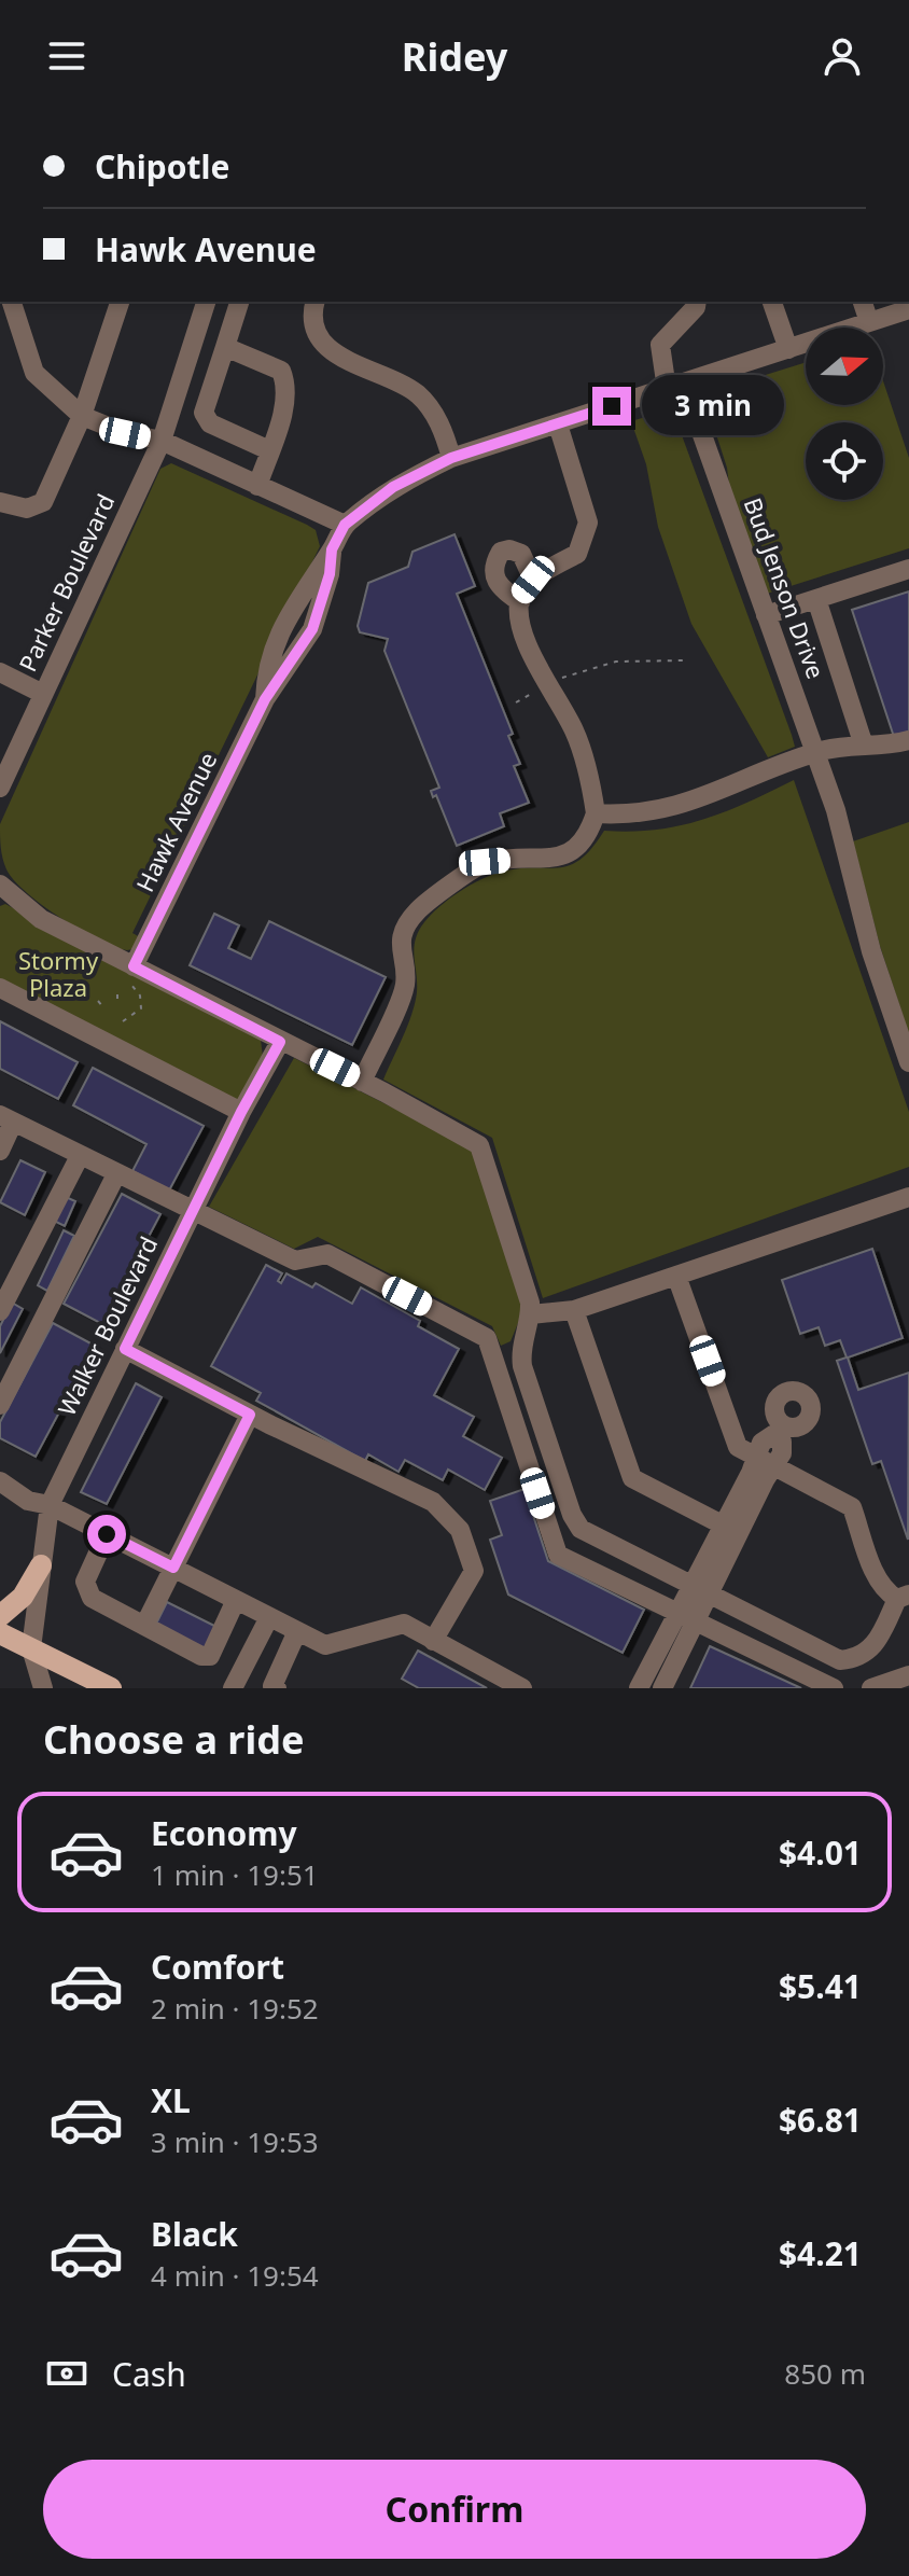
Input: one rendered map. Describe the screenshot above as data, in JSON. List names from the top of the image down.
{
  "streets": {
    "street": [
      "Parker Boulevard",
      "Bud Jenson Drive",
      "Hawk Avenue",
      "Walker Boulevard"
    ]
  },
  "crossings": [
    ["Bud Jenson Drive", "Hawk Avenue"]
  ],
  "parks": ["Stormy Plaza"],
  "north": "right",
  "page": {
    "header": "Ridey",
    "banner": ["Chipotle", "Hawk Avenue"],
    "bubble": "3 min",
    "heading": "Choose a ride",
    "list": [
      {
        "name": "Economy",
        "note": "1 min · 19:51",
        "value": "$4.01"
      },
      {
        "name": "Comfort",
        "note": "2 min · 19:52",
        "value": "$5.41"
      },
      {
        "name": "XL",
        "note": "3 min · 19:53",
        "value": "$6.81"
      },
      {
        "name": "Black",
        "note": "4 min · 19:54",
        "value": "$4.21"
      }
    ],
    "pay": ["Cash", "850 m"],
    "buttons": "Confirm"
  }
}
